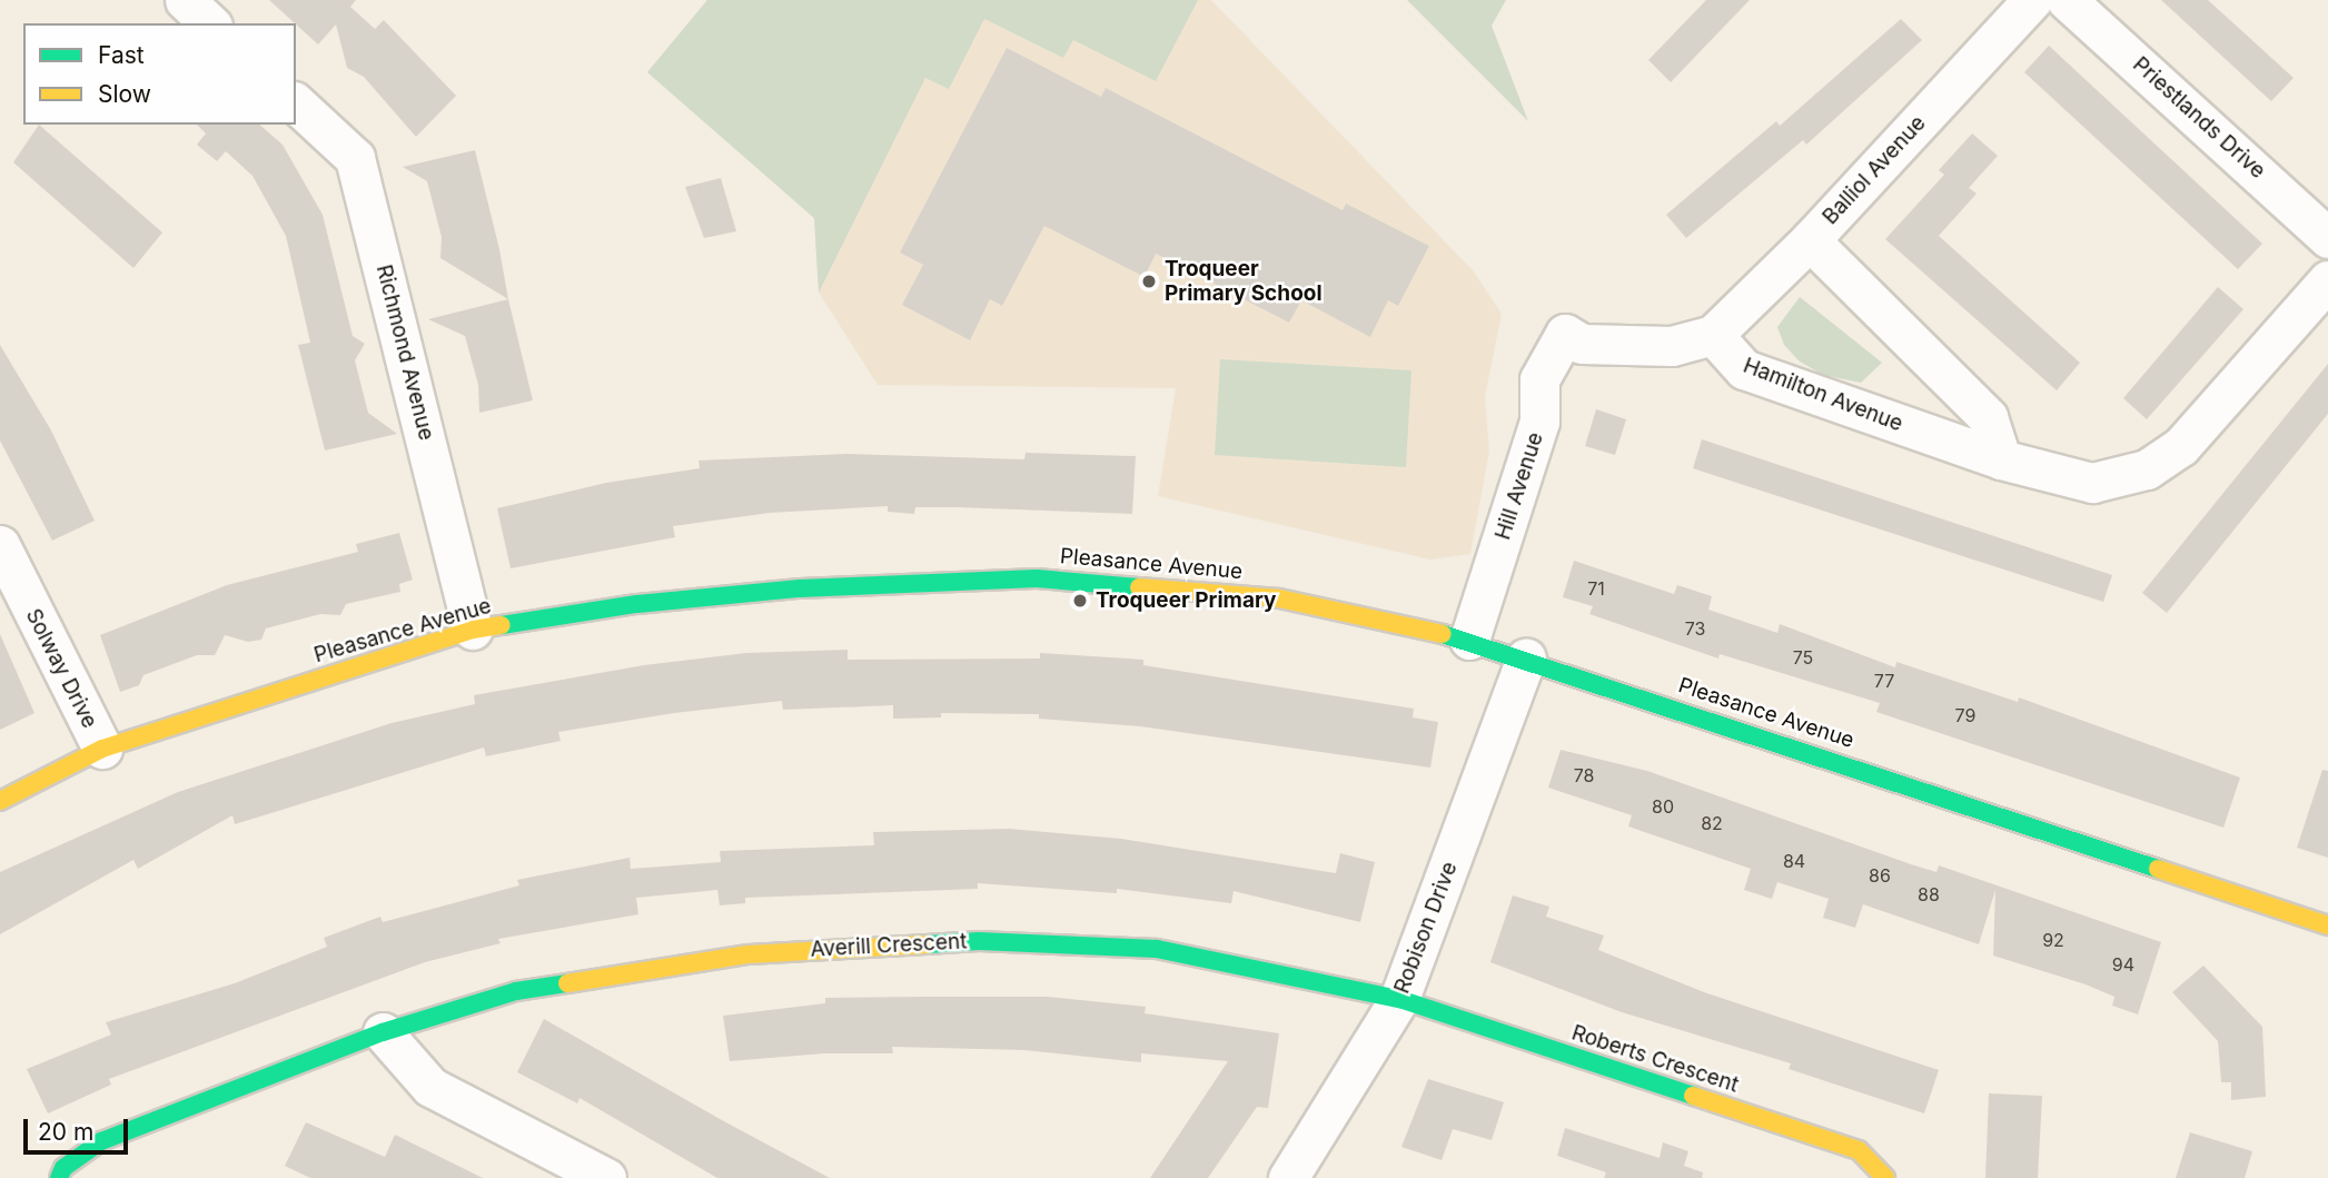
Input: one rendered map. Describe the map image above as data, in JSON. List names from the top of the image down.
{
  "streets": {
    "main road": ["Pleasance Avenue", "Averill Crescent", "Roberts Crescent"],
    "street": [
      "Priestlands Drive",
      "Balliol Avenue",
      "Richmond Avenue",
      "Hamilton Avenue",
      "Hill Avenue",
      "Solway Drive",
      "Robison Drive"
    ]
  },
  "crossings": [
    ["Balliol Avenue", "Hamilton Avenue"],
    ["Balliol Avenue", "Hill Avenue"],
    ["Richmond Avenue", "Pleasance Avenue"],
    ["Hamilton Avenue", "Hill Avenue"],
    ["Hill Avenue", "Pleasance Avenue"],
    ["Pleasance Avenue", "Solway Drive"],
    ["Pleasance Avenue", "Robison Drive"],
    ["Robison Drive", "Averill Crescent"],
    ["Robison Drive", "Roberts Crescent"],
    ["Averill Crescent", "Roberts Crescent"]
  ],
  "places": ["Troqueer Primary School", "Troqueer Primary"],
  "house_numbers": [
    "71",
    "73",
    "75",
    "77",
    "79",
    "78",
    "80",
    "82",
    "84",
    "86",
    "88",
    "92",
    "94"
  ],
  "legend": ["Fast", "Slow"],
  "scale_bar": "20 m"
}
